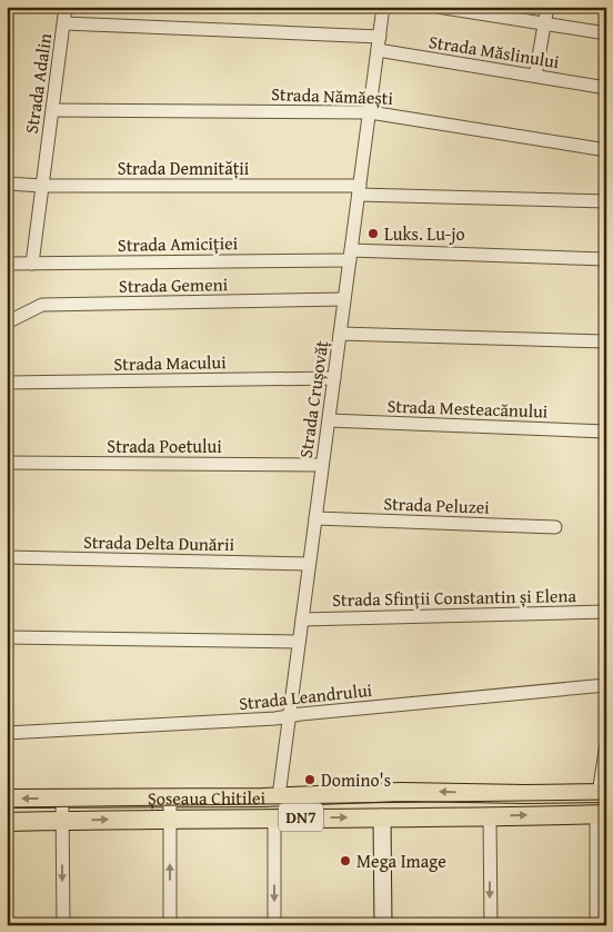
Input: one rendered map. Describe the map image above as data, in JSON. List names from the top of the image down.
{
  "streets": {
    "main road": ["Șoseaua Chitilei", "DN7"],
    "street": [
      "Strada Măslinului",
      "Strada Adalin",
      "Strada Nămăești",
      "Strada Demnității",
      "Strada Amiciției",
      "Strada Gemeni",
      "Strada Macului",
      "Strada Crușovăț",
      "Strada Mesteacănului",
      "Strada Poetului",
      "Strada Peluzei",
      "Strada Delta Dunării",
      "Strada Sfinții Constantin și Elena",
      "Strada Leandrului"
    ]
  },
  "crossings": [
    ["Strada Măslinului", "Strada Crușovăț"],
    ["Strada Adalin", "Strada Nămăești"],
    ["Strada Adalin", "Strada Demnității"],
    ["Strada Adalin", "Strada Amiciției"],
    ["Strada Nămăești", "Strada Crușovăț"],
    ["Strada Demnității", "Strada Crușovăț"],
    ["Strada Amiciției", "Strada Crușovăț"],
    ["Strada Gemeni", "Strada Crușovăț"],
    ["Strada Macului", "Strada Crușovăț"],
    ["Strada Crușovăț", "Strada Mesteacănului"],
    ["Strada Crușovăț", "Strada Poetului"],
    ["Strada Crușovăț", "Strada Peluzei"],
    ["Strada Crușovăț", "Strada Delta Dunării"],
    ["Strada Crușovăț", "Strada Sfinții Constantin și Elena"],
    ["Strada Crușovăț", "Strada Leandrului"],
    ["Strada Crușovăț", "Șoseaua Chitilei"]
  ],
  "places": ["Luks. Lu-jo", "Domino's", "Mega Image"]
}
